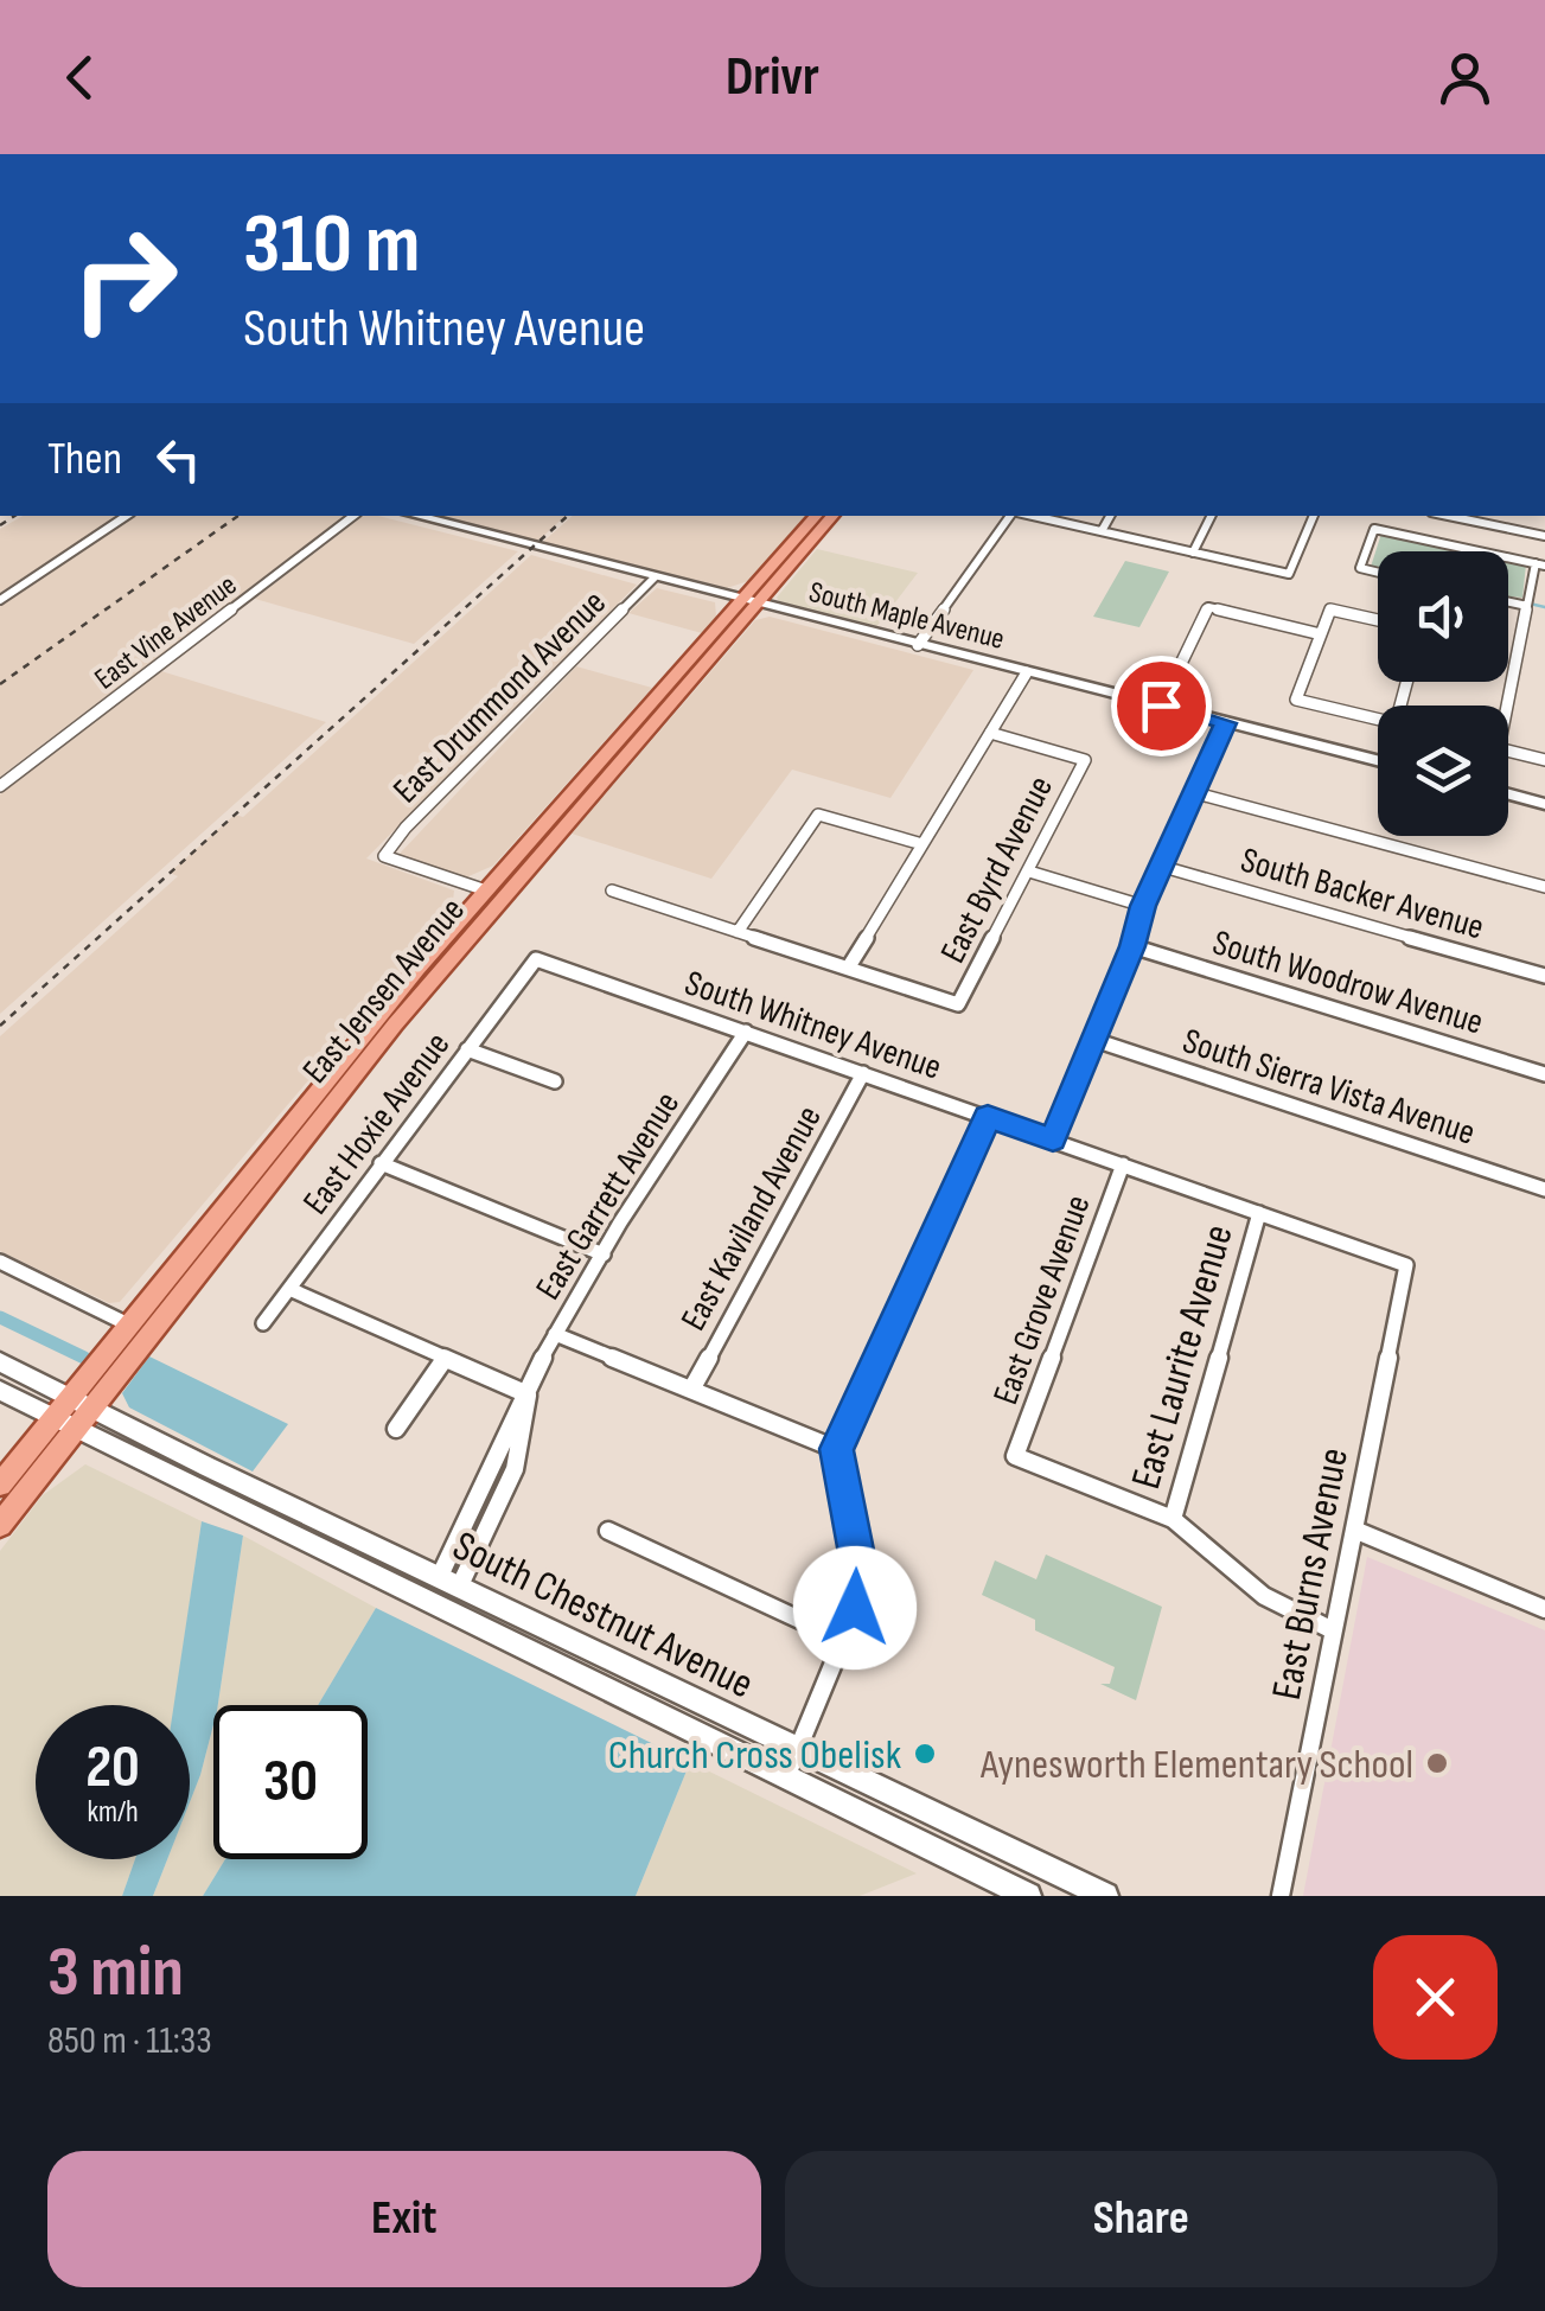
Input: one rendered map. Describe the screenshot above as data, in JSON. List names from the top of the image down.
{
  "streets": {
    "main road": ["South Maple Avenue", "East Jensen Avenue", "South Chestnut Avenue"],
    "street": [
      "East Vine Avenue",
      "East Drummond Avenue",
      "East Byrd Avenue",
      "South Backer Avenue",
      "South Woodrow Avenue",
      "South Whitney Avenue",
      "South Sierra Vista Avenue",
      "East Hoxie Avenue",
      "East Garrett Avenue",
      "East Kaviland Avenue",
      "East Grove Avenue",
      "East Laurite Avenue",
      "East Burns Avenue"
    ]
  },
  "crossings": [
    ["South Maple Avenue", "East Drummond Avenue"],
    ["South Maple Avenue", "East Jensen Avenue"],
    ["South Maple Avenue", "East Grove Avenue"],
    ["East Drummond Avenue", "East Jensen Avenue"],
    ["South Backer Avenue", "East Grove Avenue"],
    ["South Woodrow Avenue", "East Grove Avenue"],
    ["East Jensen Avenue", "South Chestnut Avenue"],
    ["South Whitney Avenue", "East Hoxie Avenue"],
    ["South Whitney Avenue", "East Garrett Avenue"],
    ["South Whitney Avenue", "East Kaviland Avenue"],
    ["South Whitney Avenue", "East Grove Avenue"],
    ["South Whitney Avenue", "East Laurite Avenue"],
    ["South Whitney Avenue", "East Burns Avenue"],
    ["South Sierra Vista Avenue", "East Grove Avenue"],
    ["East Garrett Avenue", "South Chestnut Avenue"],
    ["East Grove Avenue", "East Laurite Avenue"]
  ],
  "places": ["Church Cross Obelisk", "Aynesworth Elementary School"],
  "page": {
    "header": "Drivr",
    "turn": ["310 m", "South Whitney Avenue"],
    "then": "Then",
    "speed": "20 km/h",
    "limit": "30",
    "heading": ["3 min", "850 m · 11:33"],
    "buttons": ["Exit", "Share"]
  }
}
